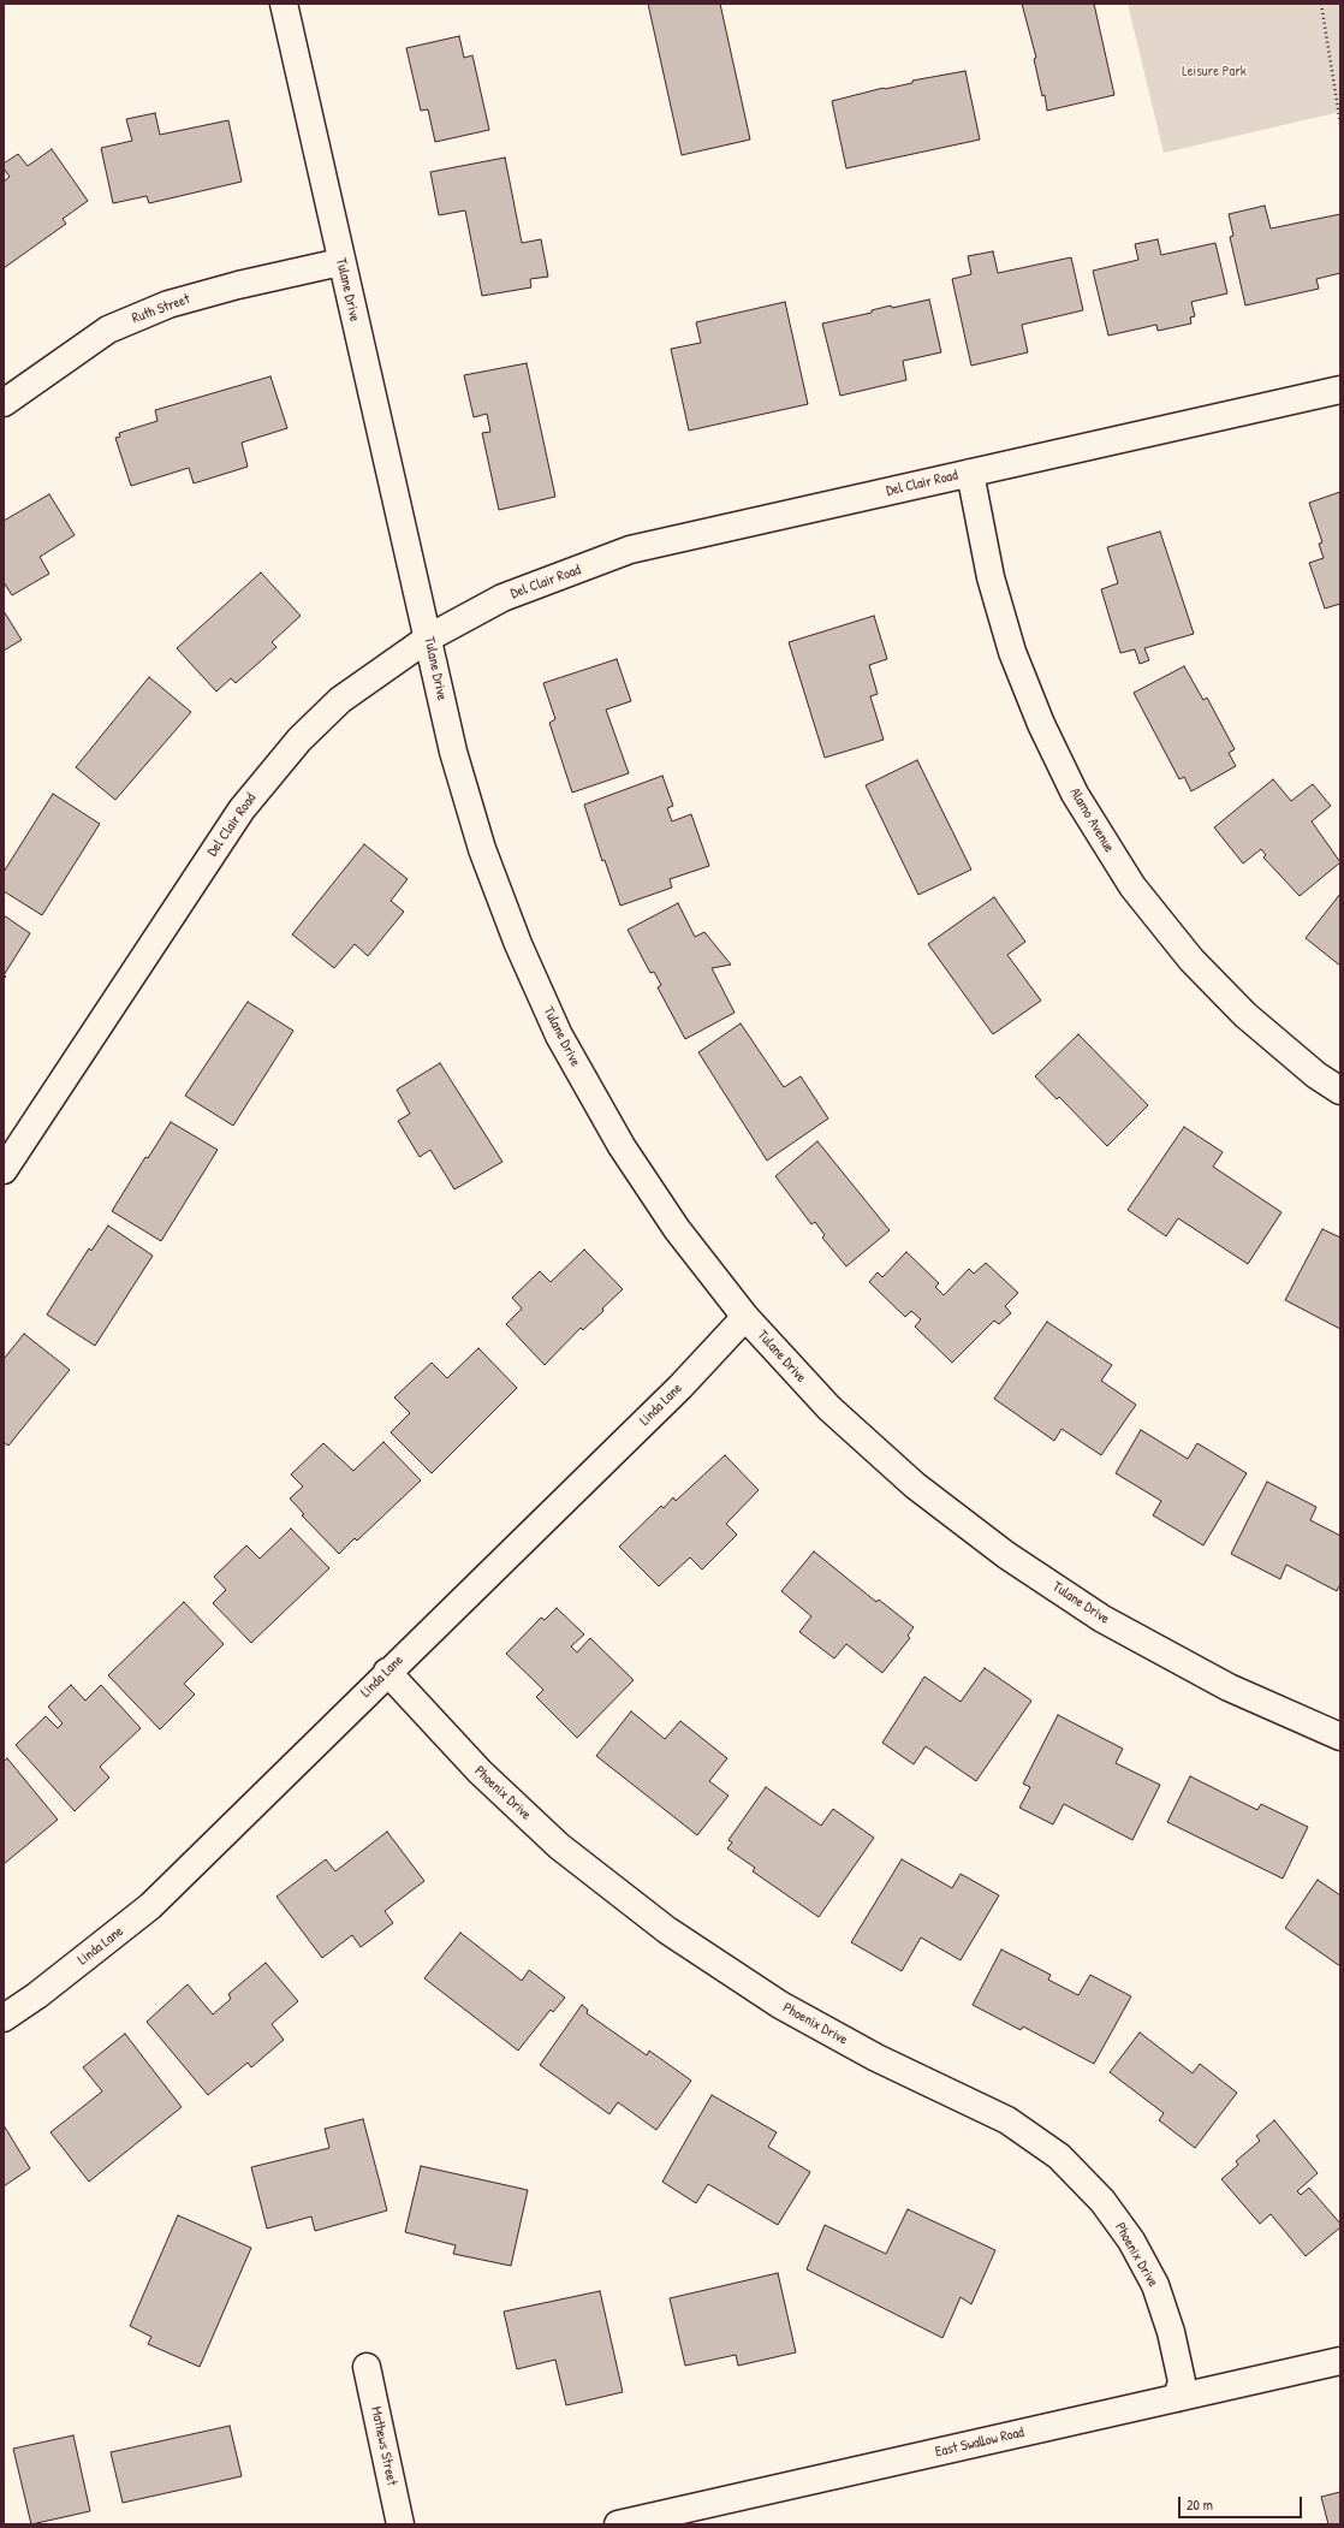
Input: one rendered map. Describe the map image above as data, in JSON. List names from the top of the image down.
{
  "streets": {
    "street": [
      "Tulane Drive",
      "Ruth Street",
      "Del Clair Road",
      "Alamo Avenue",
      "Linda Lane",
      "Phoenix Drive",
      "East Swallow Road",
      "Mathews Street"
    ]
  },
  "crossings": [
    ["Tulane Drive", "Ruth Street"],
    ["Tulane Drive", "Del Clair Road"],
    ["Tulane Drive", "Linda Lane"],
    ["Del Clair Road", "Alamo Avenue"],
    ["Linda Lane", "Phoenix Drive"],
    ["Phoenix Drive", "East Swallow Road"]
  ],
  "parks": ["Leisure Park"],
  "scale_bar": "20 m"
}
